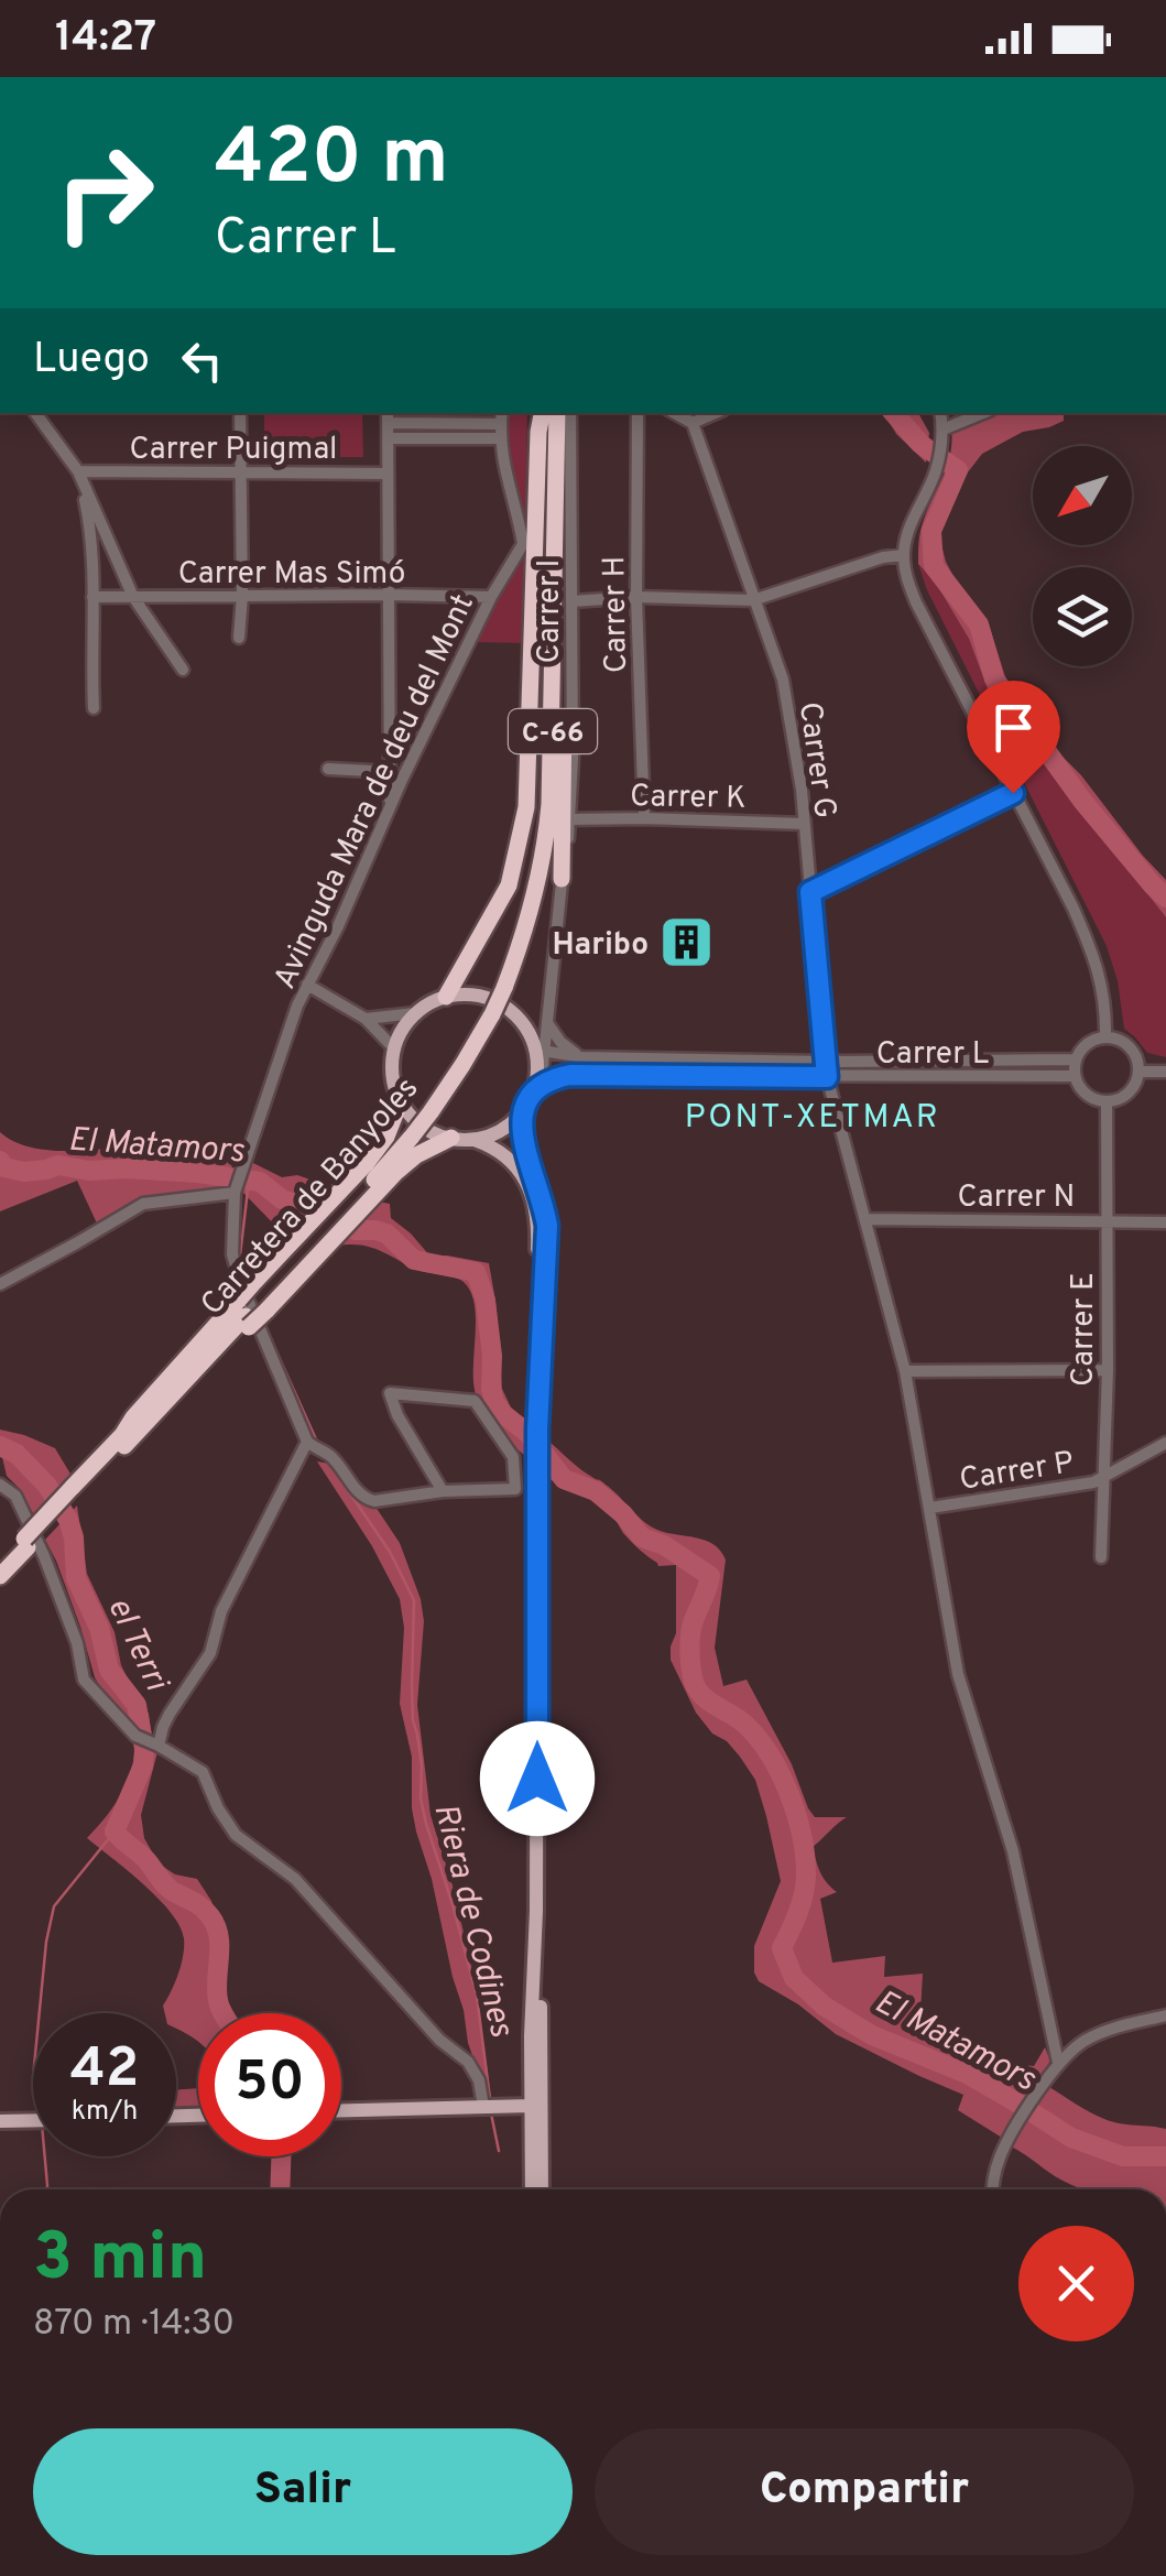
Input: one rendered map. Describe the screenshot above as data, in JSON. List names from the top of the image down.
{
  "streets": {
    "highway": ["C-66"],
    "street": [
      "Carrer Puigmal",
      "Carrer Mas Simó",
      "Carrer I",
      "Carrer H",
      "Carrer G",
      "Avinguda Mara de deu del Mont",
      "Carrer K",
      "Carrer L",
      "Carrer N",
      "Carrer E",
      "Carrer P"
    ]
  },
  "crossings": [
    ["Carrer Mas Simó", "Avinguda Mara de deu del Mont"],
    ["Carrer I", "Carrer K"],
    ["Carrer I", "Carrer L"],
    ["Carrer H", "Carrer K"],
    ["Carrer G", "Carrer K"],
    ["Carrer G", "Carrer L"],
    ["Carrer G", "Carrer N"],
    ["Carrer G", "Carrer P"],
    ["Carrer L", "Carrer E"],
    ["Carrer N", "Carrer E"],
    ["Carrer E", "Carrer P"]
  ],
  "districts": ["PONT-XETMAR"],
  "water": ["El Matamors", "el Terri", "Riera de Codines"],
  "places": {
    "building": ["Haribo"]
  },
  "north": "bottom left",
  "page": {
    "status": "14:27",
    "turn": ["420 m", "Carrer L"],
    "then": "Luego",
    "speed": "42 km/h",
    "limit": "50",
    "heading": ["3 min", "870 m · 14:30"],
    "buttons": ["Salir", "Compartir"]
  }
}
